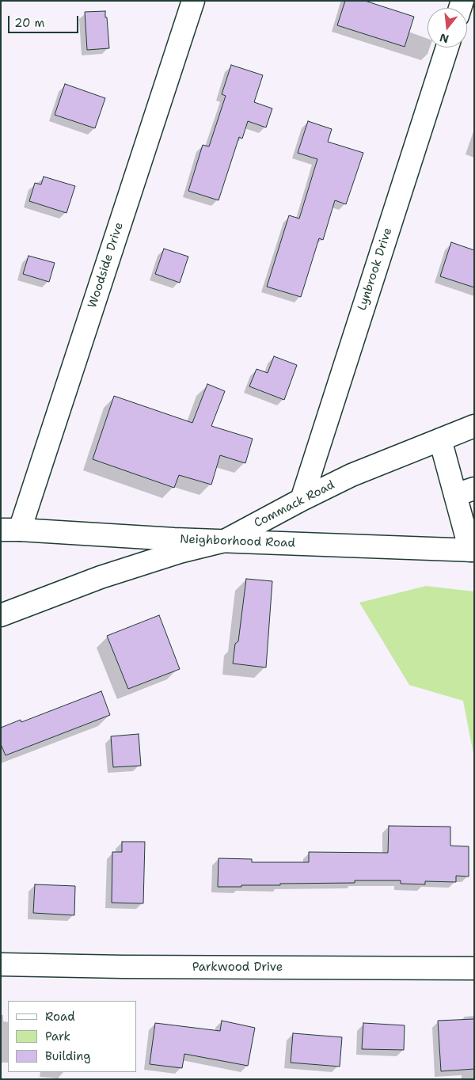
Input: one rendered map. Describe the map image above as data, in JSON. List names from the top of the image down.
{
  "streets": {
    "street": [
      "Woodside Drive",
      "Lynbrook Drive",
      "Commack Road",
      "Neighborhood Road",
      "Parkwood Drive"
    ]
  },
  "crossings": [
    ["Woodside Drive", "Neighborhood Road"],
    ["Lynbrook Drive", "Commack Road"],
    ["Commack Road", "Neighborhood Road"]
  ],
  "legend": ["Road", "Park", "Building"],
  "scale_bar": "20 m",
  "north": "bottom"
}
